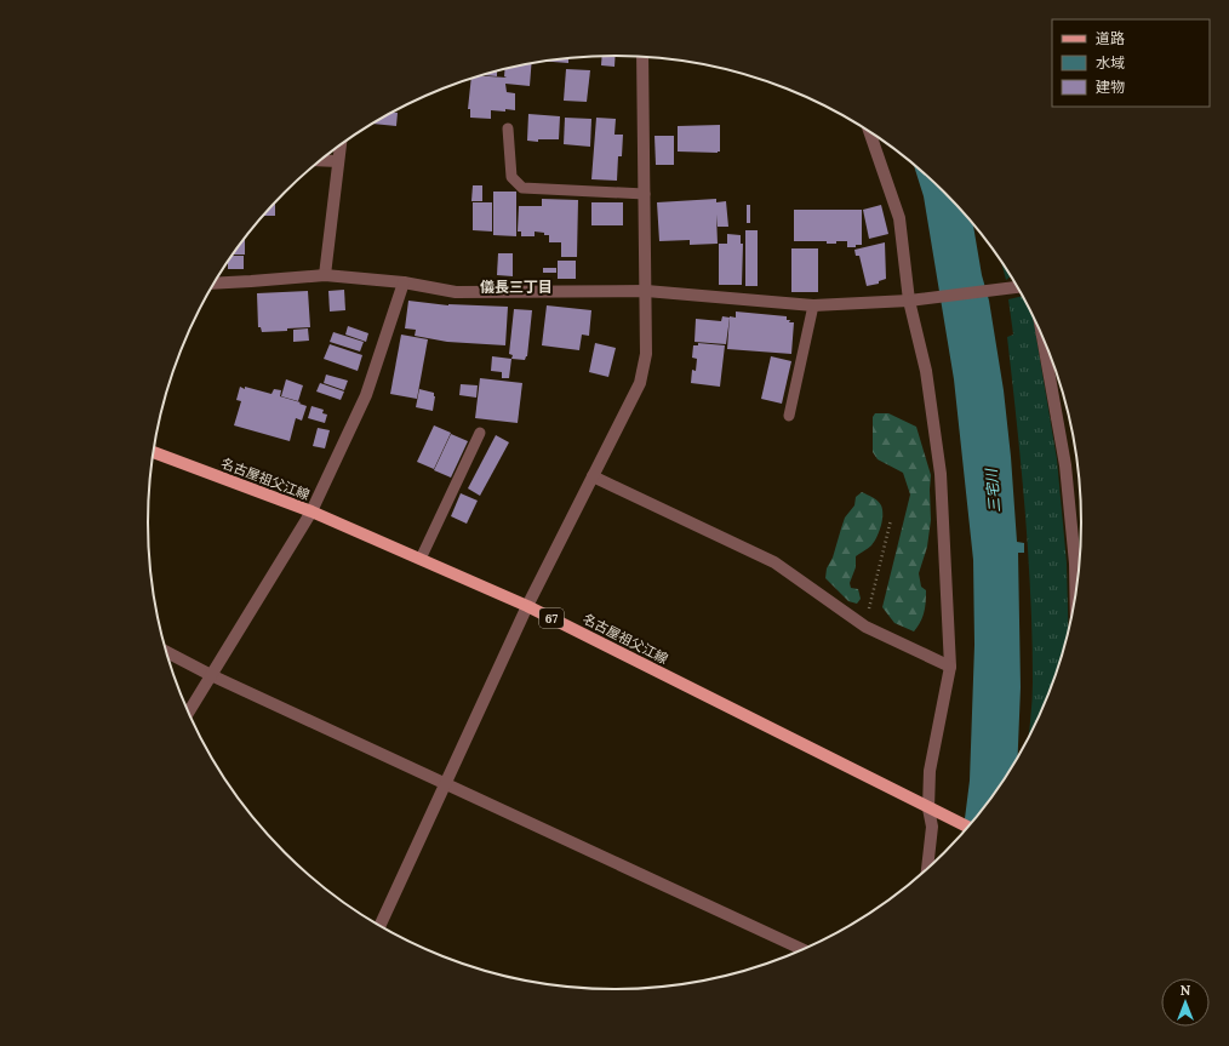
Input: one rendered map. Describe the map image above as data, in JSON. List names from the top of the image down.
{
  "streets": {
    "main road": ["名古屋祖父江線", "67"]
  },
  "districts": ["儀長三丁目"],
  "water": ["三宅川"],
  "legend": ["道路", "水域", "建物"],
  "north": "top"
}
